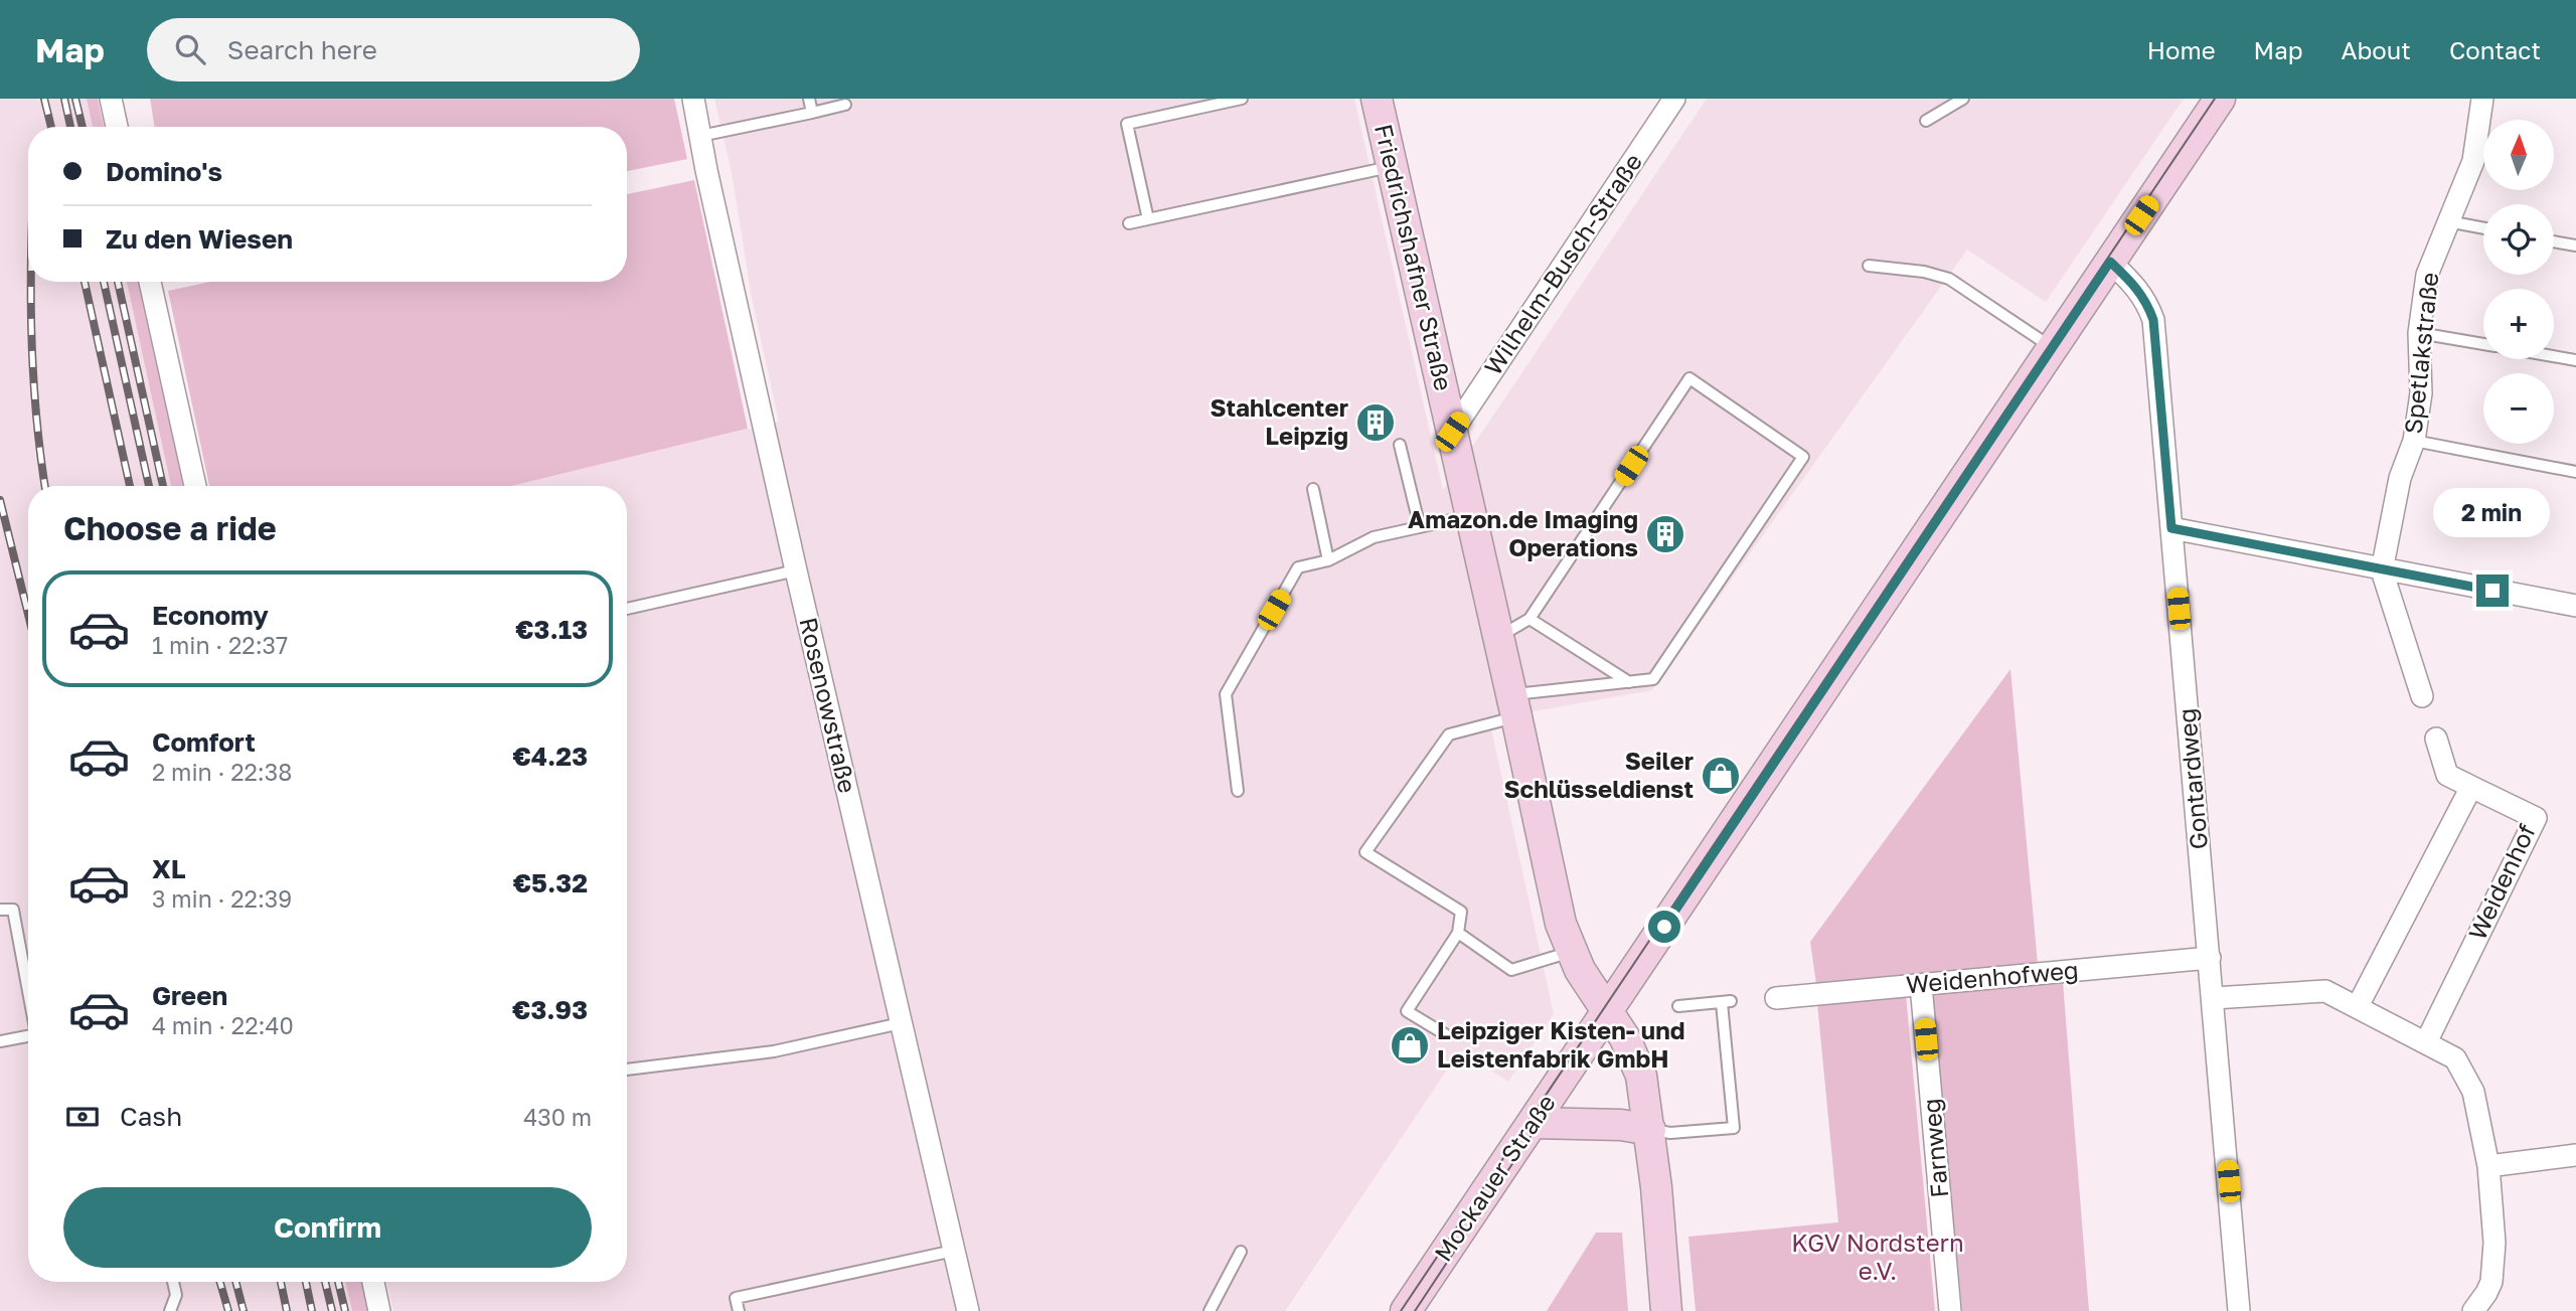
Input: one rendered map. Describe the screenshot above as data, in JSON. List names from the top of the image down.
{
  "streets": {
    "main road": ["Friedrichshafner Straße", "Mockauer Straße"],
    "street": [
      "Wilhelm-Busch-Straße",
      "Spetlakstraße",
      "Rosenowstraße",
      "Gontardweg",
      "Weidenhof",
      "Weidenhofweg",
      "Farnweg"
    ]
  },
  "crossings": [
    ["Friedrichshafner Straße", "Wilhelm-Busch-Straße"],
    ["Friedrichshafner Straße", "Mockauer Straße"],
    ["Gontardweg", "Weidenhofweg"],
    ["Gontardweg", "Mockauer Straße"],
    ["Weidenhofweg", "Farnweg"]
  ],
  "parks": ["KGV Nordstern e.V."],
  "places": {
    "building": ["Stahlcenter Leipzig", "Amazon.de Imaging Operations"],
    "shop": ["Seiler Schlüsseldienst", "Leipziger Kisten- und Leistenfabrik GmbH"]
  },
  "north": "top",
  "page": {
    "header": "Map",
    "search": "Search here",
    "nav": [
      "Home",
      "Map",
      "About",
      "Contact"
    ],
    "map_buttons": ["+", "−"],
    "banner": ["Domino's", "Zu den Wiesen"],
    "heading": "Choose a ride",
    "bubble": "2 min",
    "list": [
      {
        "name": "Economy",
        "note": "1 min · 22:37",
        "value": "€3.13"
      },
      {
        "name": "Comfort",
        "note": "2 min · 22:38",
        "value": "€4.23"
      },
      {
        "name": "XL",
        "note": "3 min · 22:39",
        "value": "€5.32"
      },
      {
        "name": "Green",
        "note": "4 min · 22:40",
        "value": "€3.93"
      }
    ],
    "pay": ["Cash", "430 m"],
    "buttons": "Confirm"
  }
}
